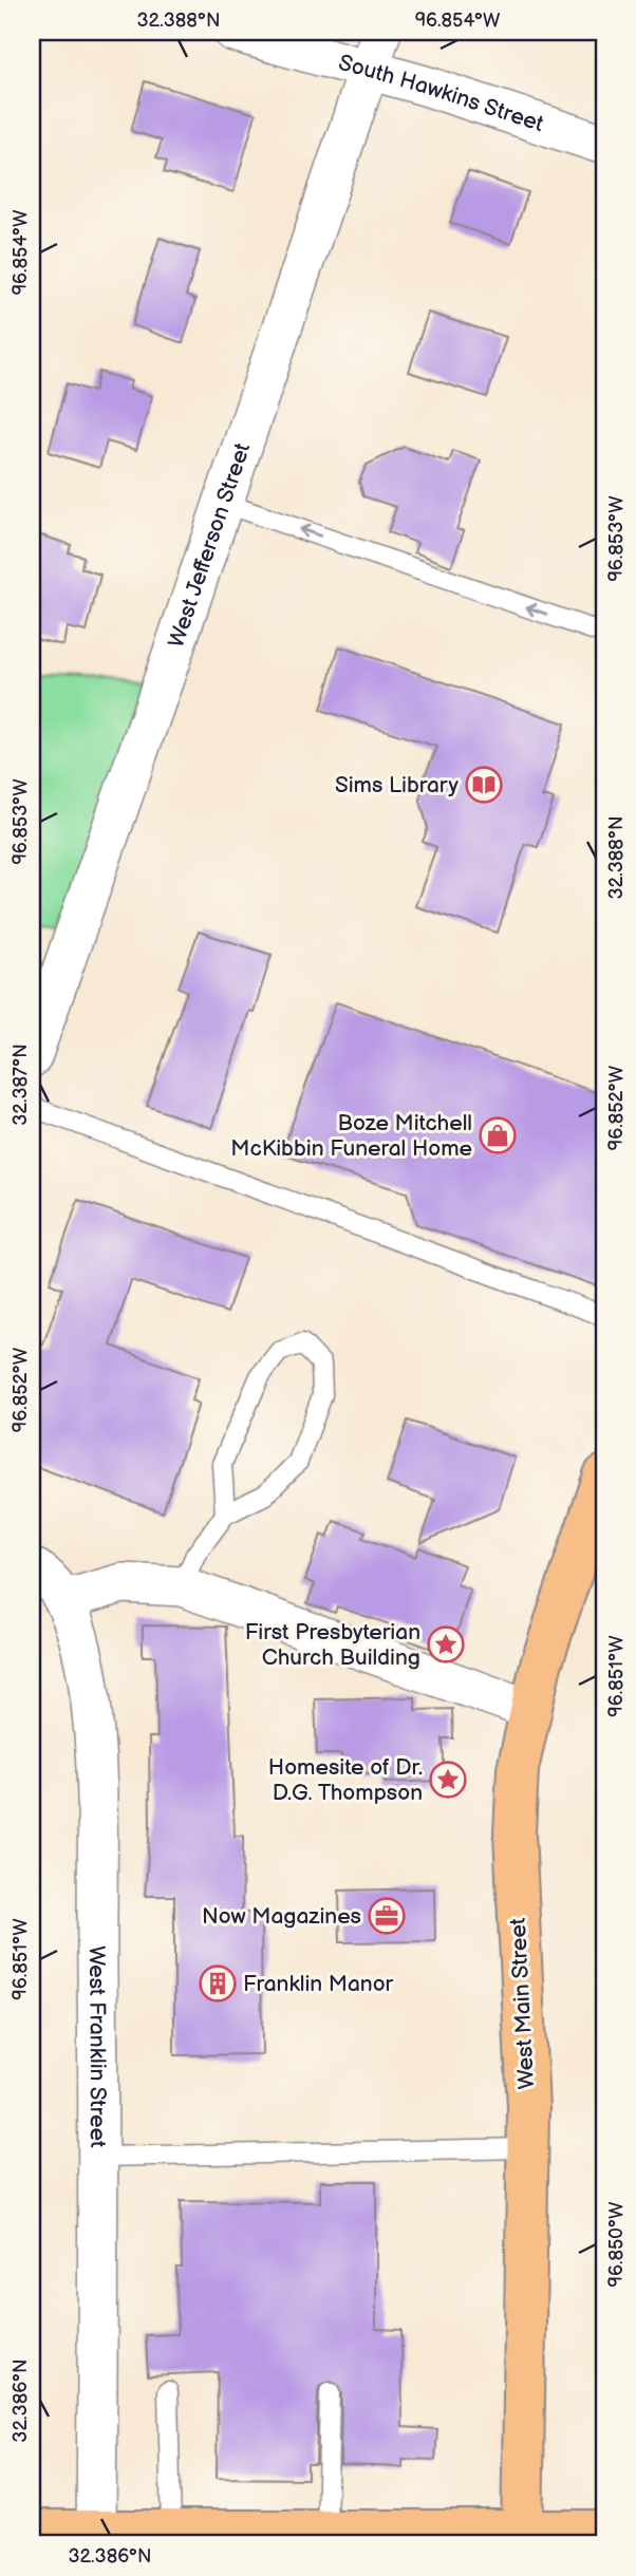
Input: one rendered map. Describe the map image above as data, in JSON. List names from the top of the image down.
{
  "streets": {
    "main road": ["West Main Street"],
    "street": ["South Hawkins Street", "West Jefferson Street", "West Franklin Street"]
  },
  "crossings": [
    ["South Hawkins Street", "West Jefferson Street"]
  ],
  "places": {
    "library": ["Sims Library"],
    "shop": ["Boze Mitchell McKibbin Funeral Home"],
    "place": ["First Presbyterian Church Building", "Homesite of Dr. D.G. Thompson"],
    "office": ["Now Magazines"],
    "building": ["Franklin Manor"]
  },
  "coordinates": [
    "32.388°N",
    "96.854°W",
    "96.853°W",
    "32.387°N",
    "96.852°W",
    "96.851°W",
    "96.850°W",
    "32.386°N"
  ]
}
